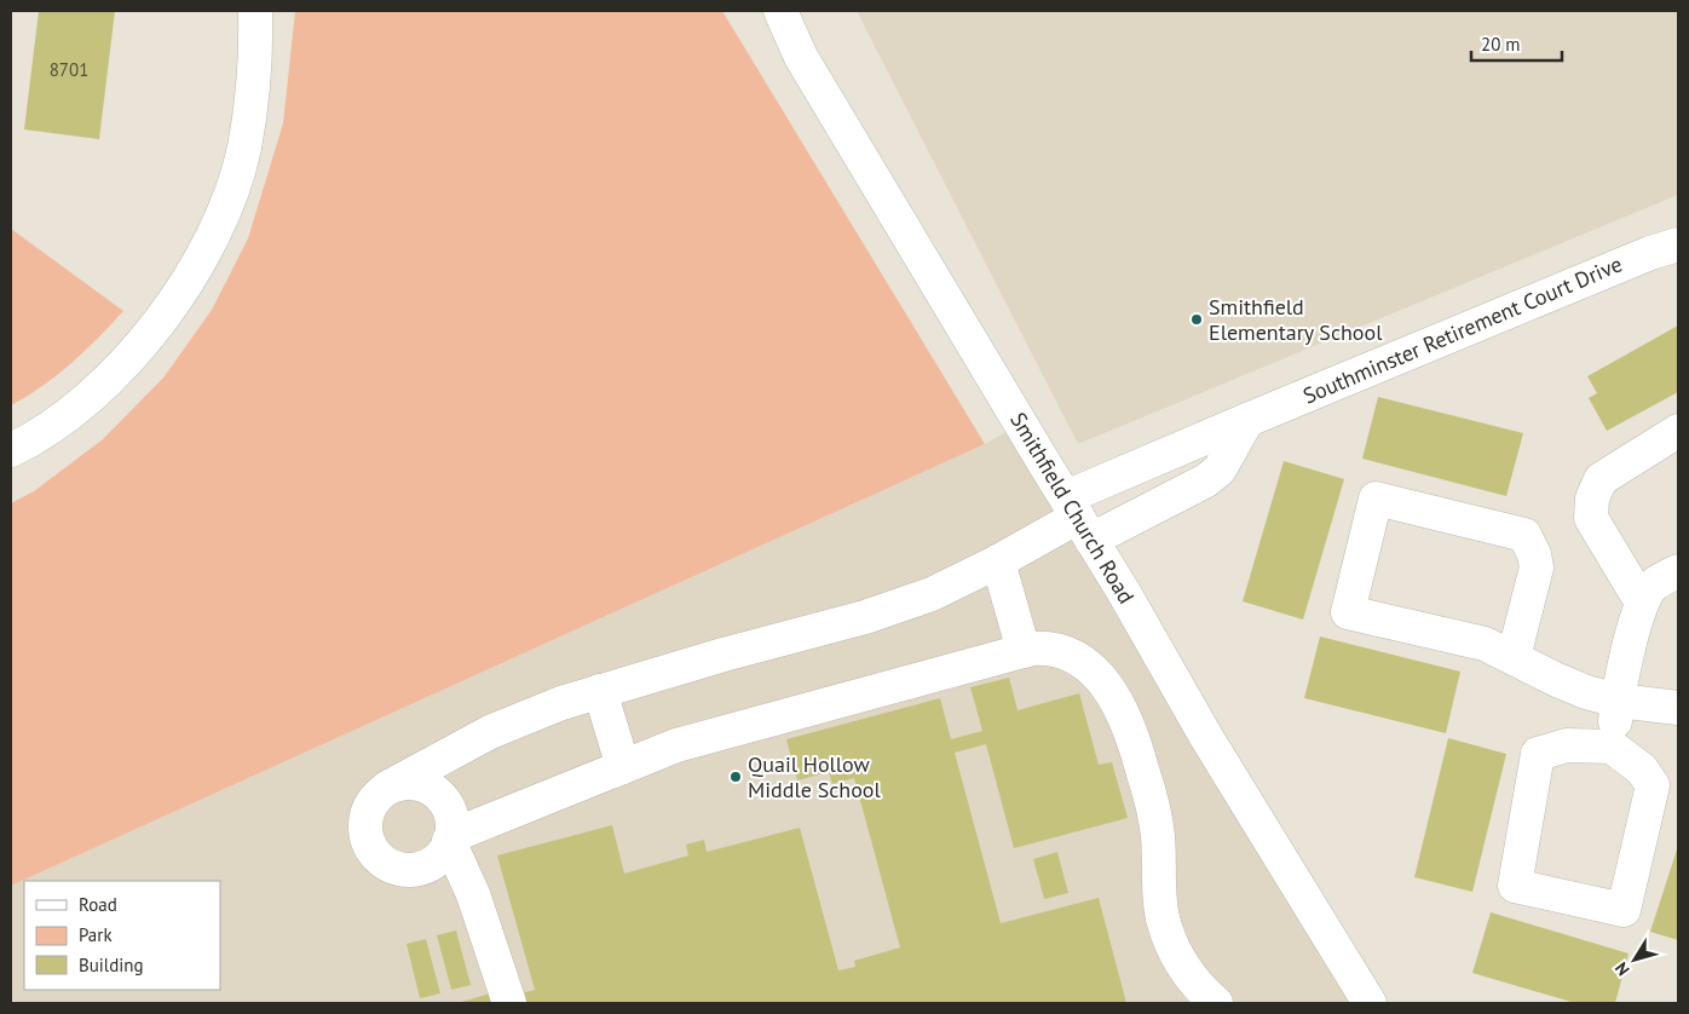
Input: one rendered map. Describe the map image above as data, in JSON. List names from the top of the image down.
{
  "streets": {
    "street": ["Southminster Retirement Court Drive", "Smithfield Church Road"]
  },
  "crossings": [
    ["Southminster Retirement Court Drive", "Smithfield Church Road"]
  ],
  "places": ["Smithfield Elementary School", "Quail Hollow Middle School"],
  "house_numbers": ["8701"],
  "legend": ["Road", "Park", "Building"],
  "scale_bar": "20 m",
  "north": "bottom left"
}
